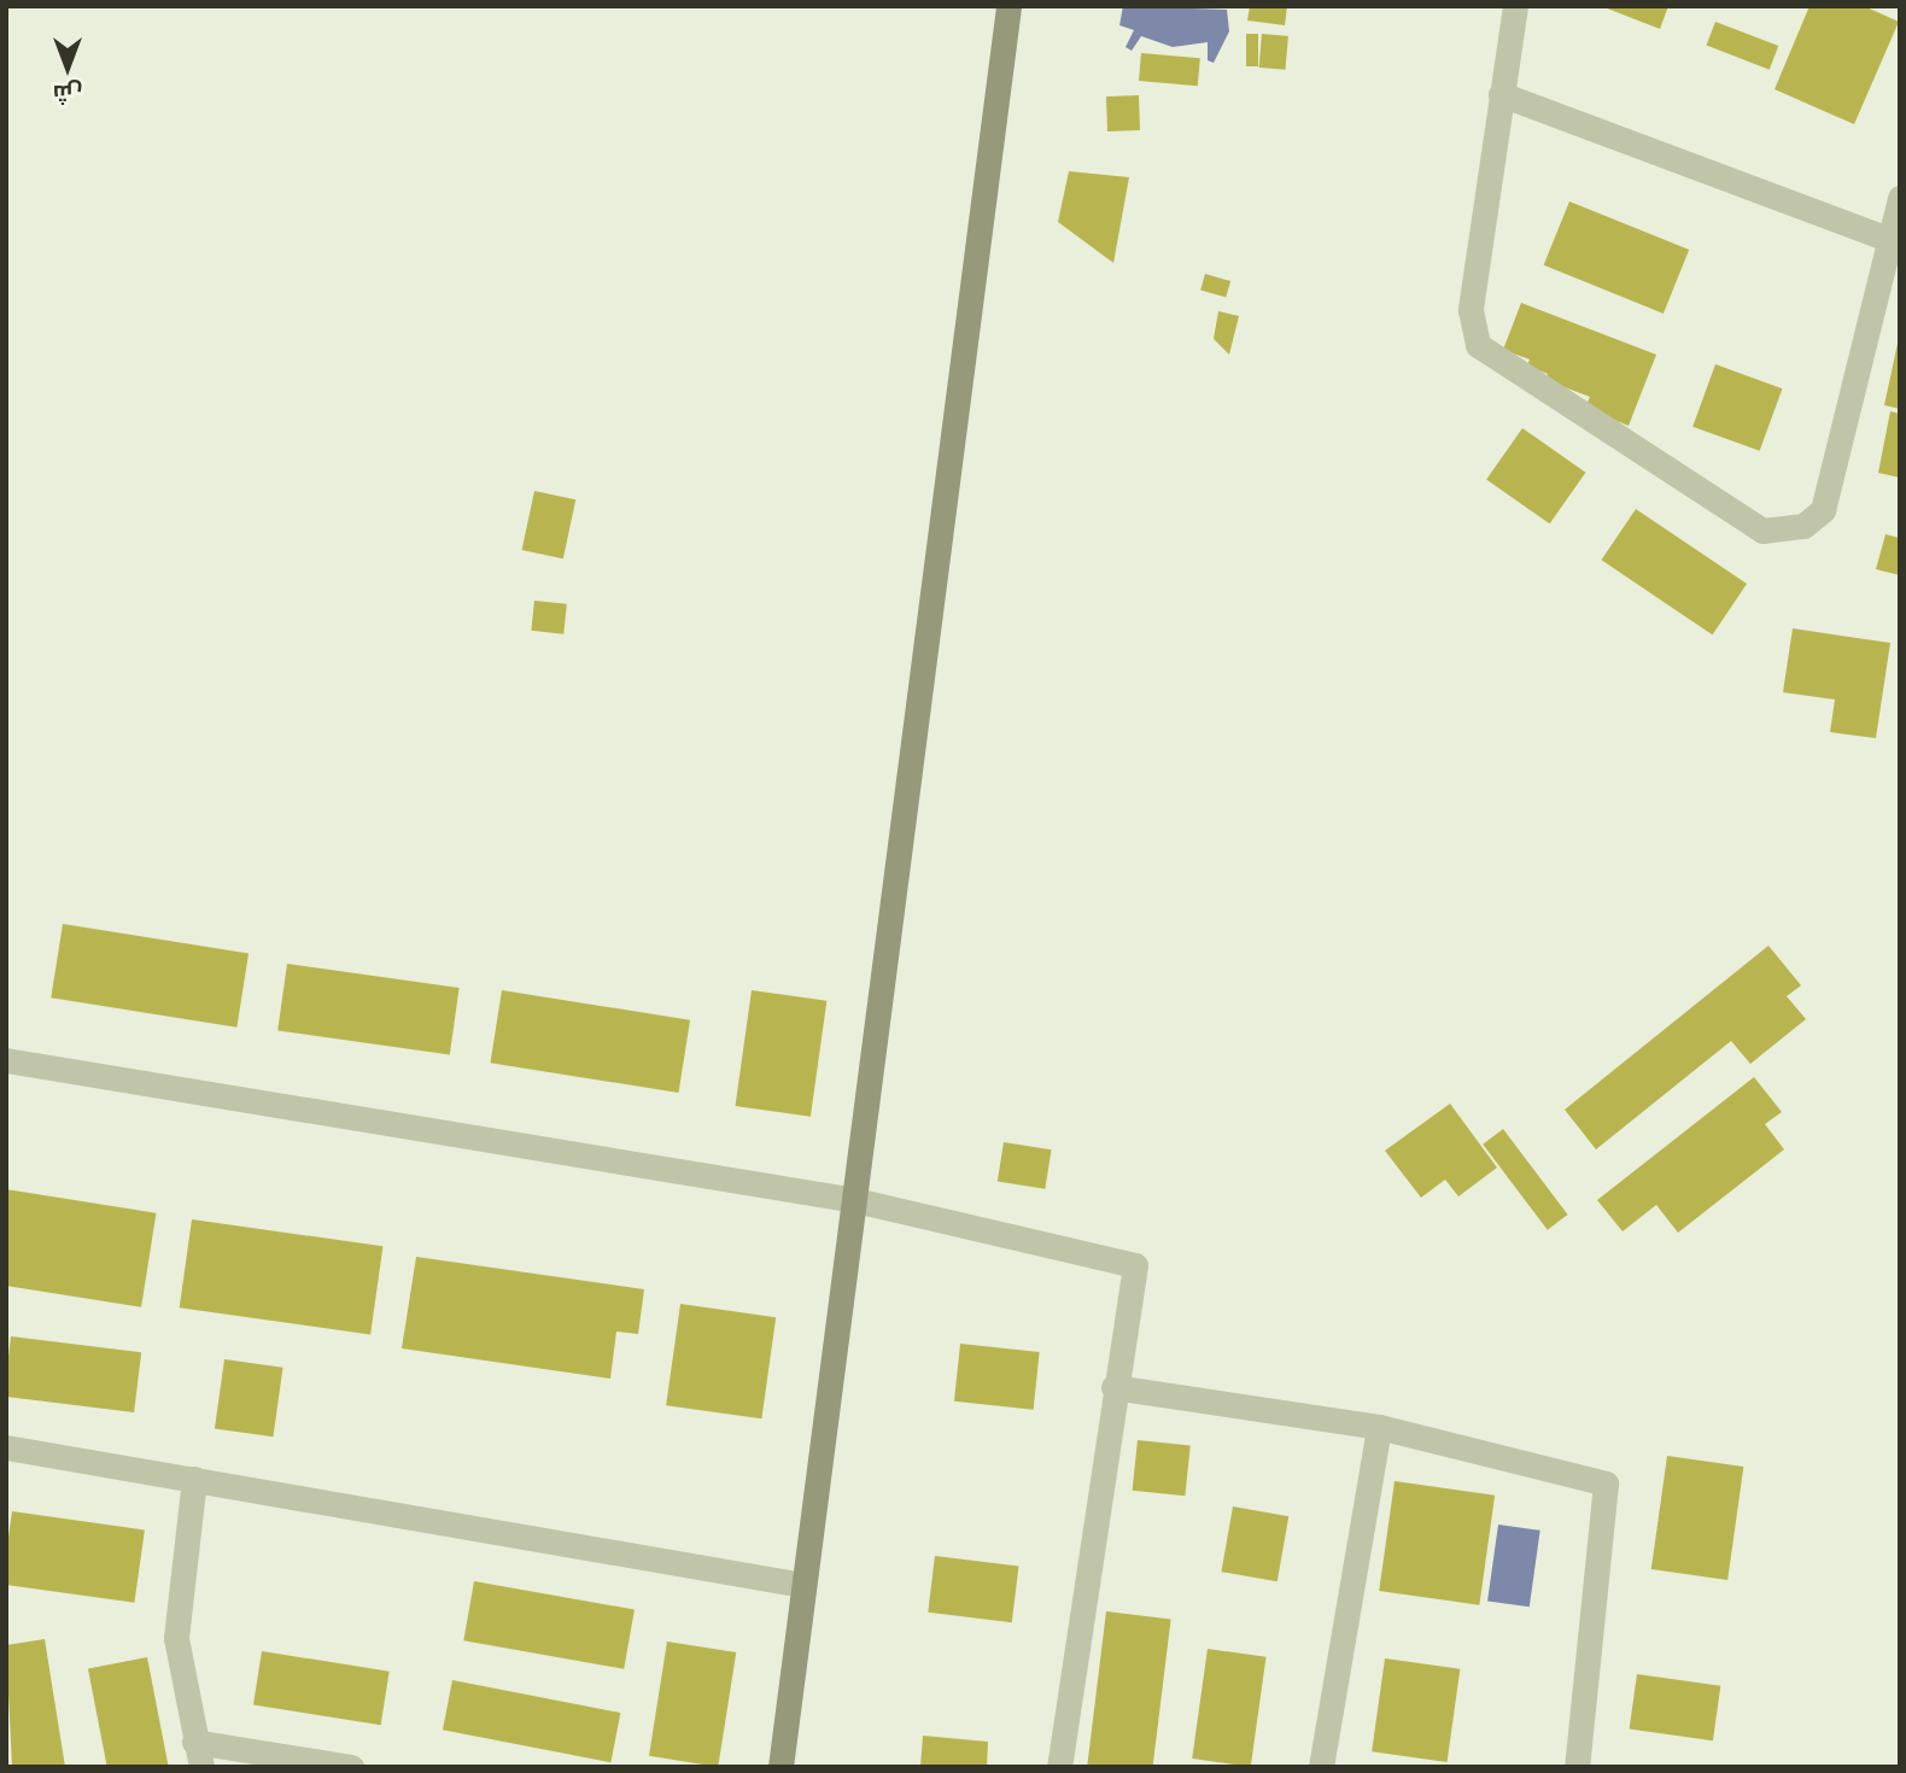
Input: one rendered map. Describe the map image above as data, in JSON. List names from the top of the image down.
{
  "north": "bottom"
}
